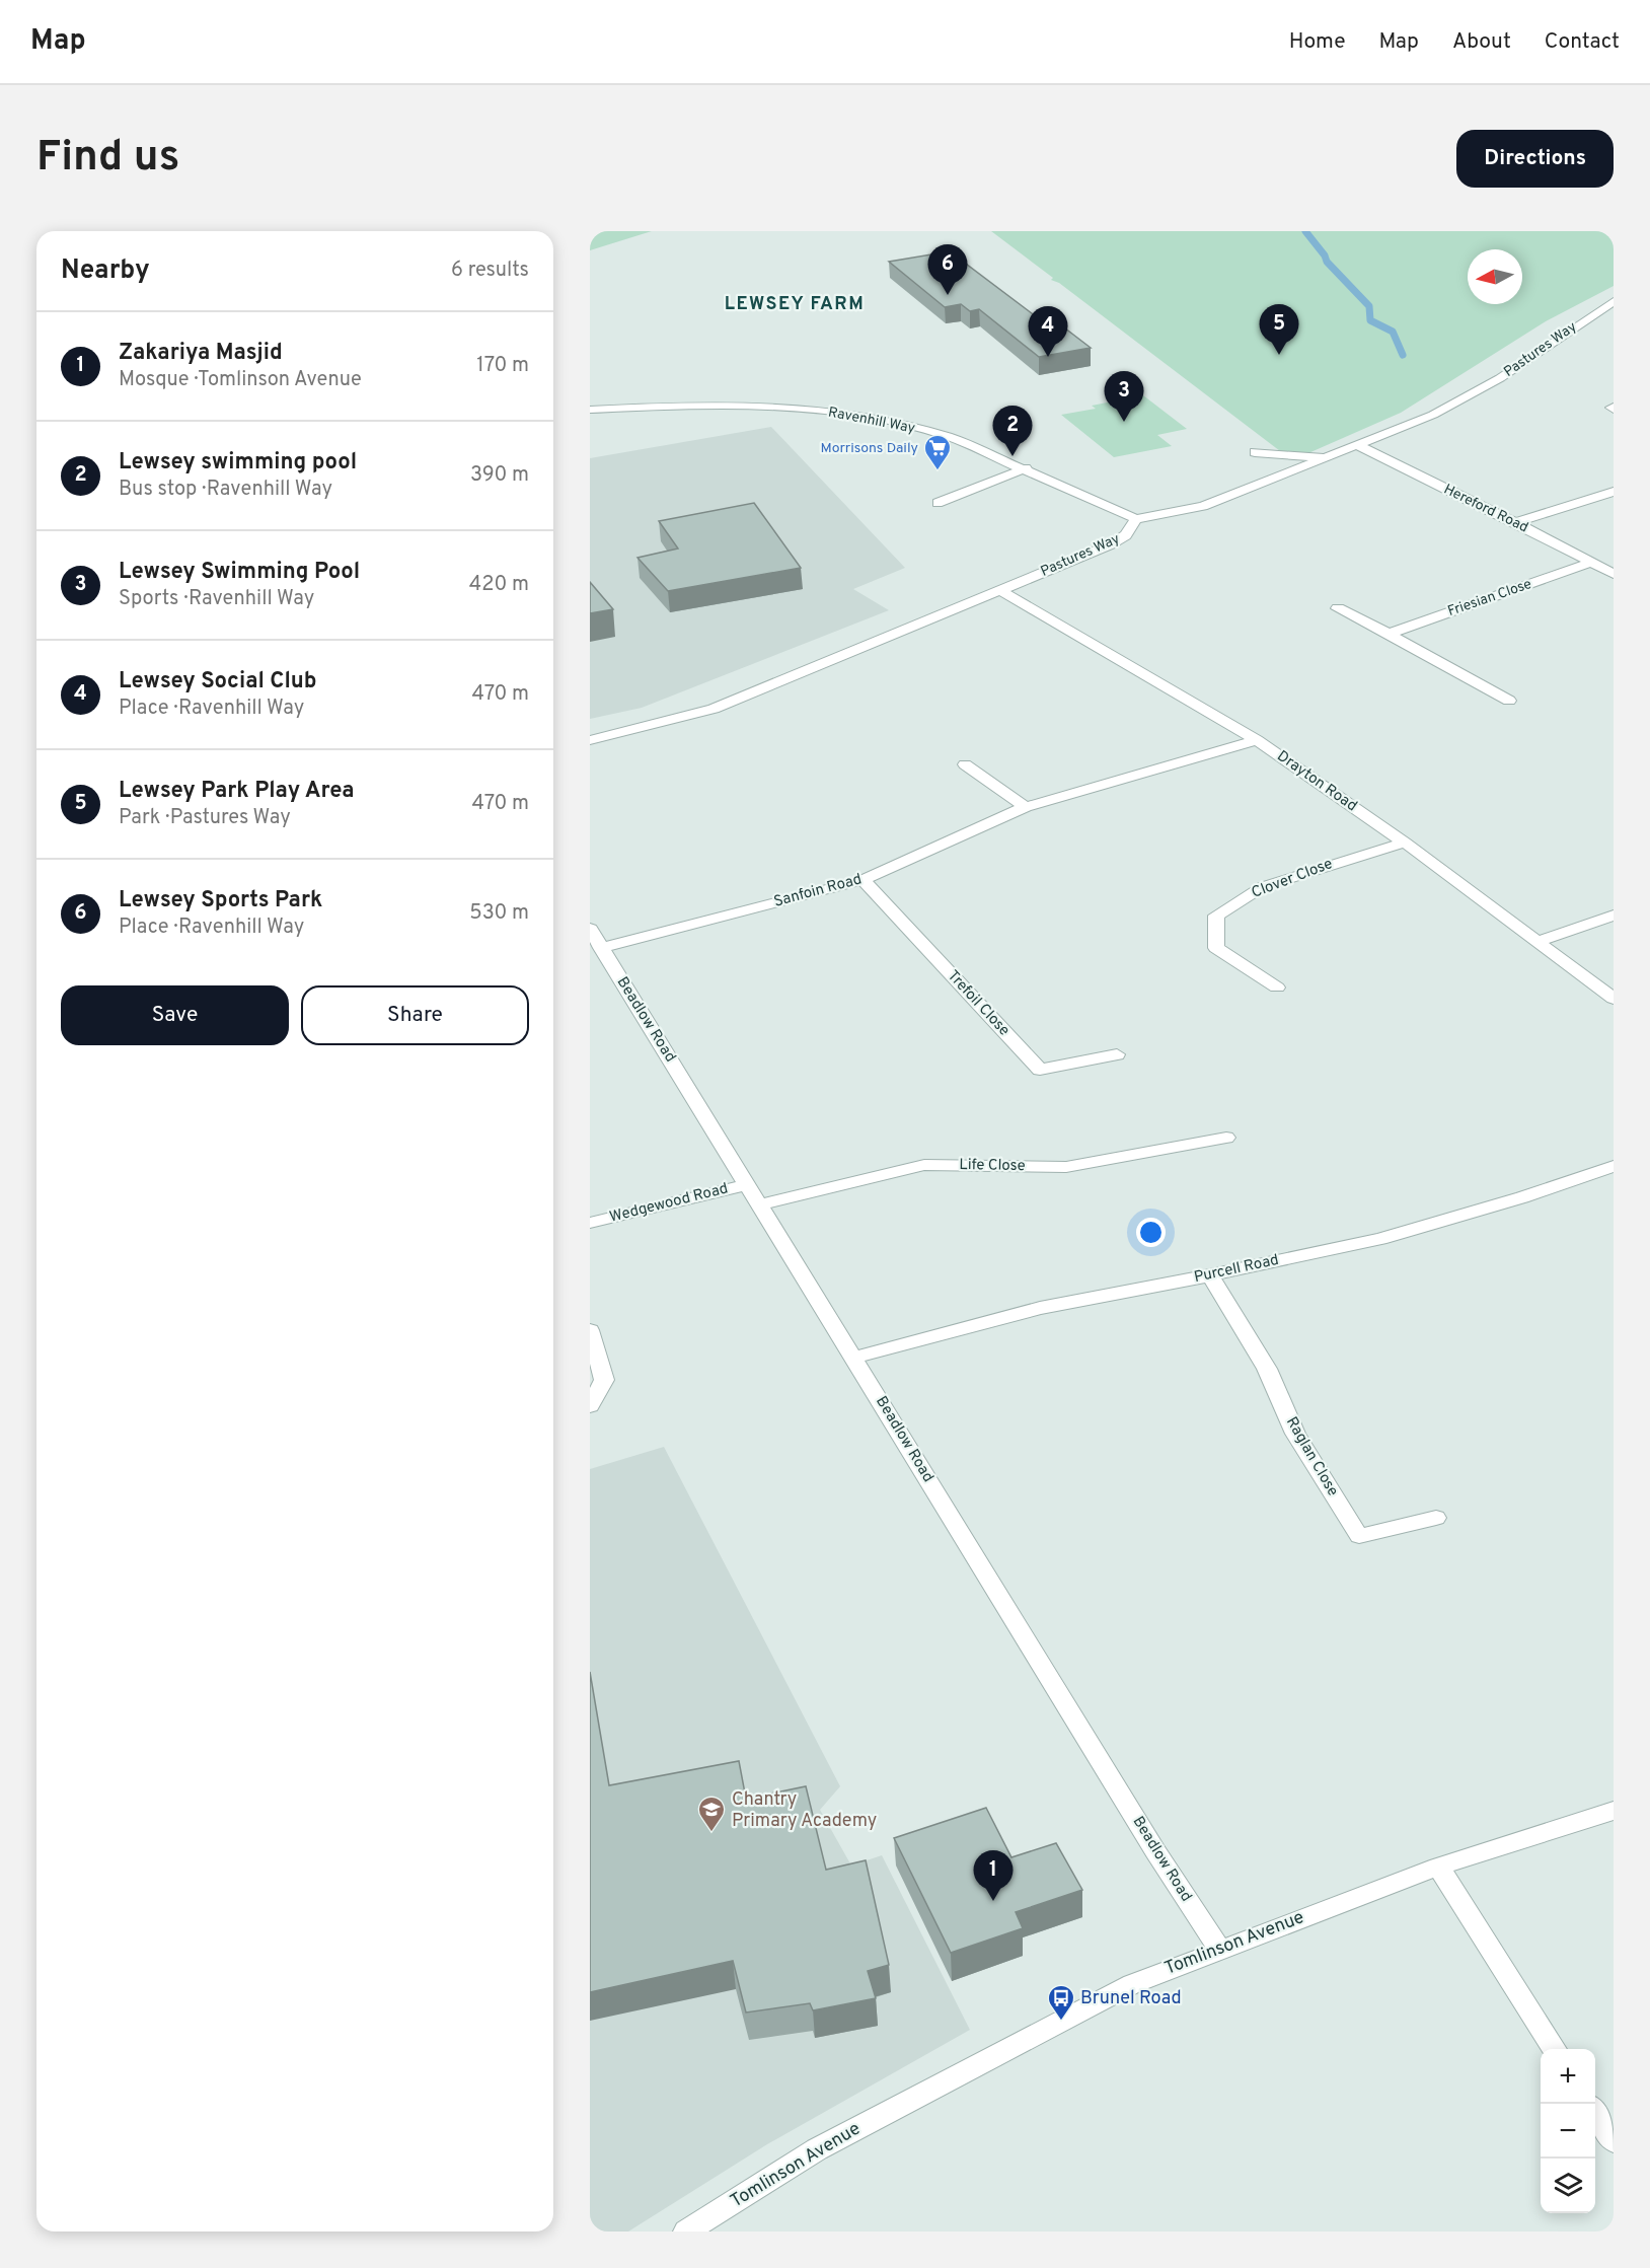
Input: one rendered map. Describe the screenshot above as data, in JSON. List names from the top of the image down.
{
  "streets": {
    "street": [
      "Pastures Way",
      "Ravenhill Way",
      "Hereford Road",
      "Friesian Close",
      "Drayton Road",
      "Clover Close",
      "Sanfoin Road",
      "Trefoil Close",
      "Beadlow Road",
      "Life Close",
      "Wedgewood Road",
      "Purcell Road",
      "Raglan Close",
      "Tomlinson Avenue"
    ]
  },
  "crossings": [
    ["Pastures Way", "Ravenhill Way"],
    ["Pastures Way", "Hereford Road"],
    ["Pastures Way", "Drayton Road"],
    ["Hereford Road", "Friesian Close"],
    ["Drayton Road", "Clover Close"],
    ["Drayton Road", "Sanfoin Road"],
    ["Sanfoin Road", "Trefoil Close"],
    ["Sanfoin Road", "Beadlow Road"],
    ["Beadlow Road", "Life Close"],
    ["Beadlow Road", "Wedgewood Road"],
    ["Beadlow Road", "Purcell Road"],
    ["Beadlow Road", "Tomlinson Avenue"],
    ["Purcell Road", "Raglan Close"]
  ],
  "districts": ["LEWSEY FARM"],
  "places": {
    "supermarket": ["Morrisons Daily"],
    "school or university": ["Chantry Primary Academy"],
    "bus stop": ["Brunel Road"]
  },
  "north": "left",
  "page": {
    "header": "Map",
    "nav": [
      "Home",
      "Map",
      "About",
      "Contact"
    ],
    "buttons": [
      "Directions",
      ["Save", "Share"]
    ],
    "title": "Find us",
    "heading": ["Nearby", "6 results"],
    "pins": [
      "6",
      "5",
      "4",
      "3",
      "2",
      "1"
    ],
    "list": [
      {
        "mark": "1",
        "name": "Zakariya Masjid",
        "note": "Mosque · Tomlinson Avenue",
        "value": "170 m"
      },
      {
        "mark": "2",
        "name": "Lewsey swimming pool",
        "note": "Bus stop · Ravenhill Way",
        "value": "390 m"
      },
      {
        "mark": "3",
        "name": "Lewsey Swimming Pool",
        "note": "Sports · Ravenhill Way",
        "value": "420 m"
      },
      {
        "mark": "4",
        "name": "Lewsey Social Club",
        "note": "Place · Ravenhill Way",
        "value": "470 m"
      },
      {
        "mark": "5",
        "name": "Lewsey Park Play Area",
        "note": "Park · Pastures Way",
        "value": "470 m"
      },
      {
        "mark": "6",
        "name": "Lewsey Sports Park",
        "note": "Place · Ravenhill Way",
        "value": "530 m"
      }
    ],
    "map_buttons": ["+", "−"]
  }
}
